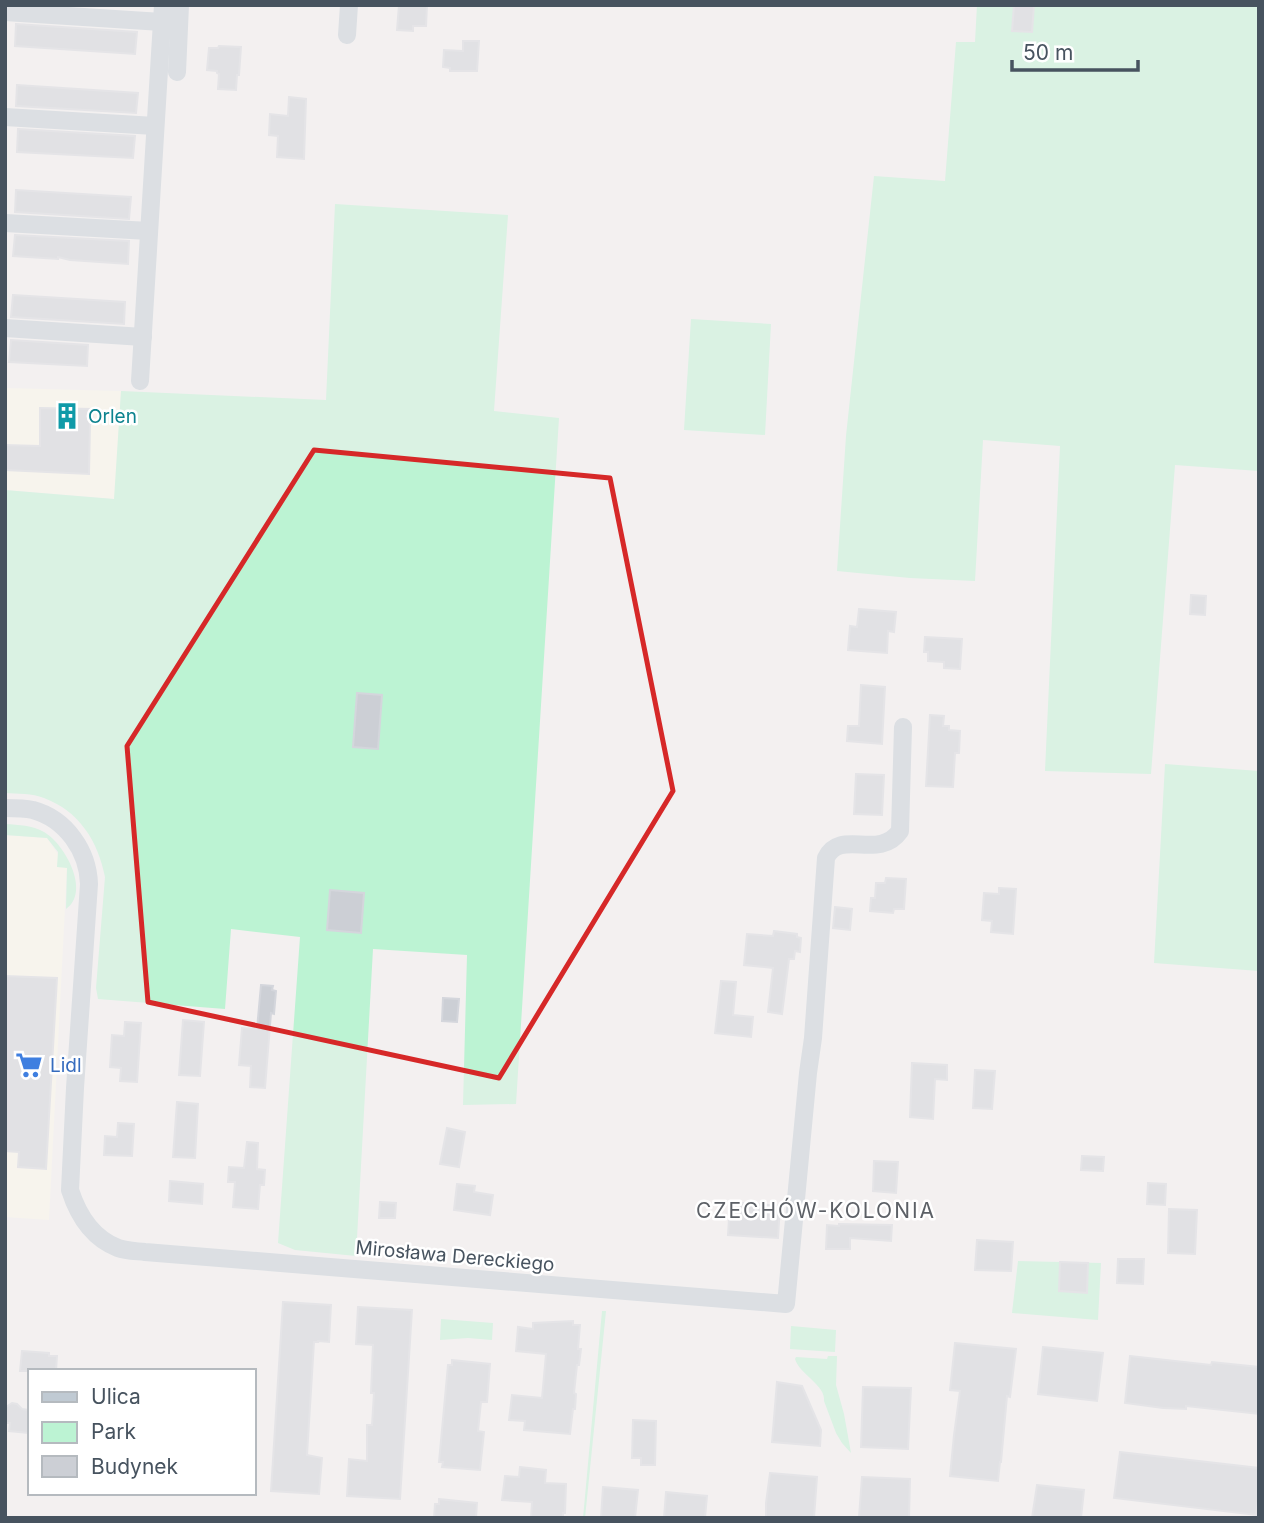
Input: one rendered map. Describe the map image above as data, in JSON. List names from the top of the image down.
{
  "streets": {
    "street": ["Mirosława Dereckiego"]
  },
  "districts": ["CZECHÓW-KOLONIA"],
  "places": {
    "building": ["Orlen"],
    "supermarket": ["Lidl"]
  },
  "legend": ["Ulica", "Park", "Budynek"],
  "scale_bar": "50 m"
}
